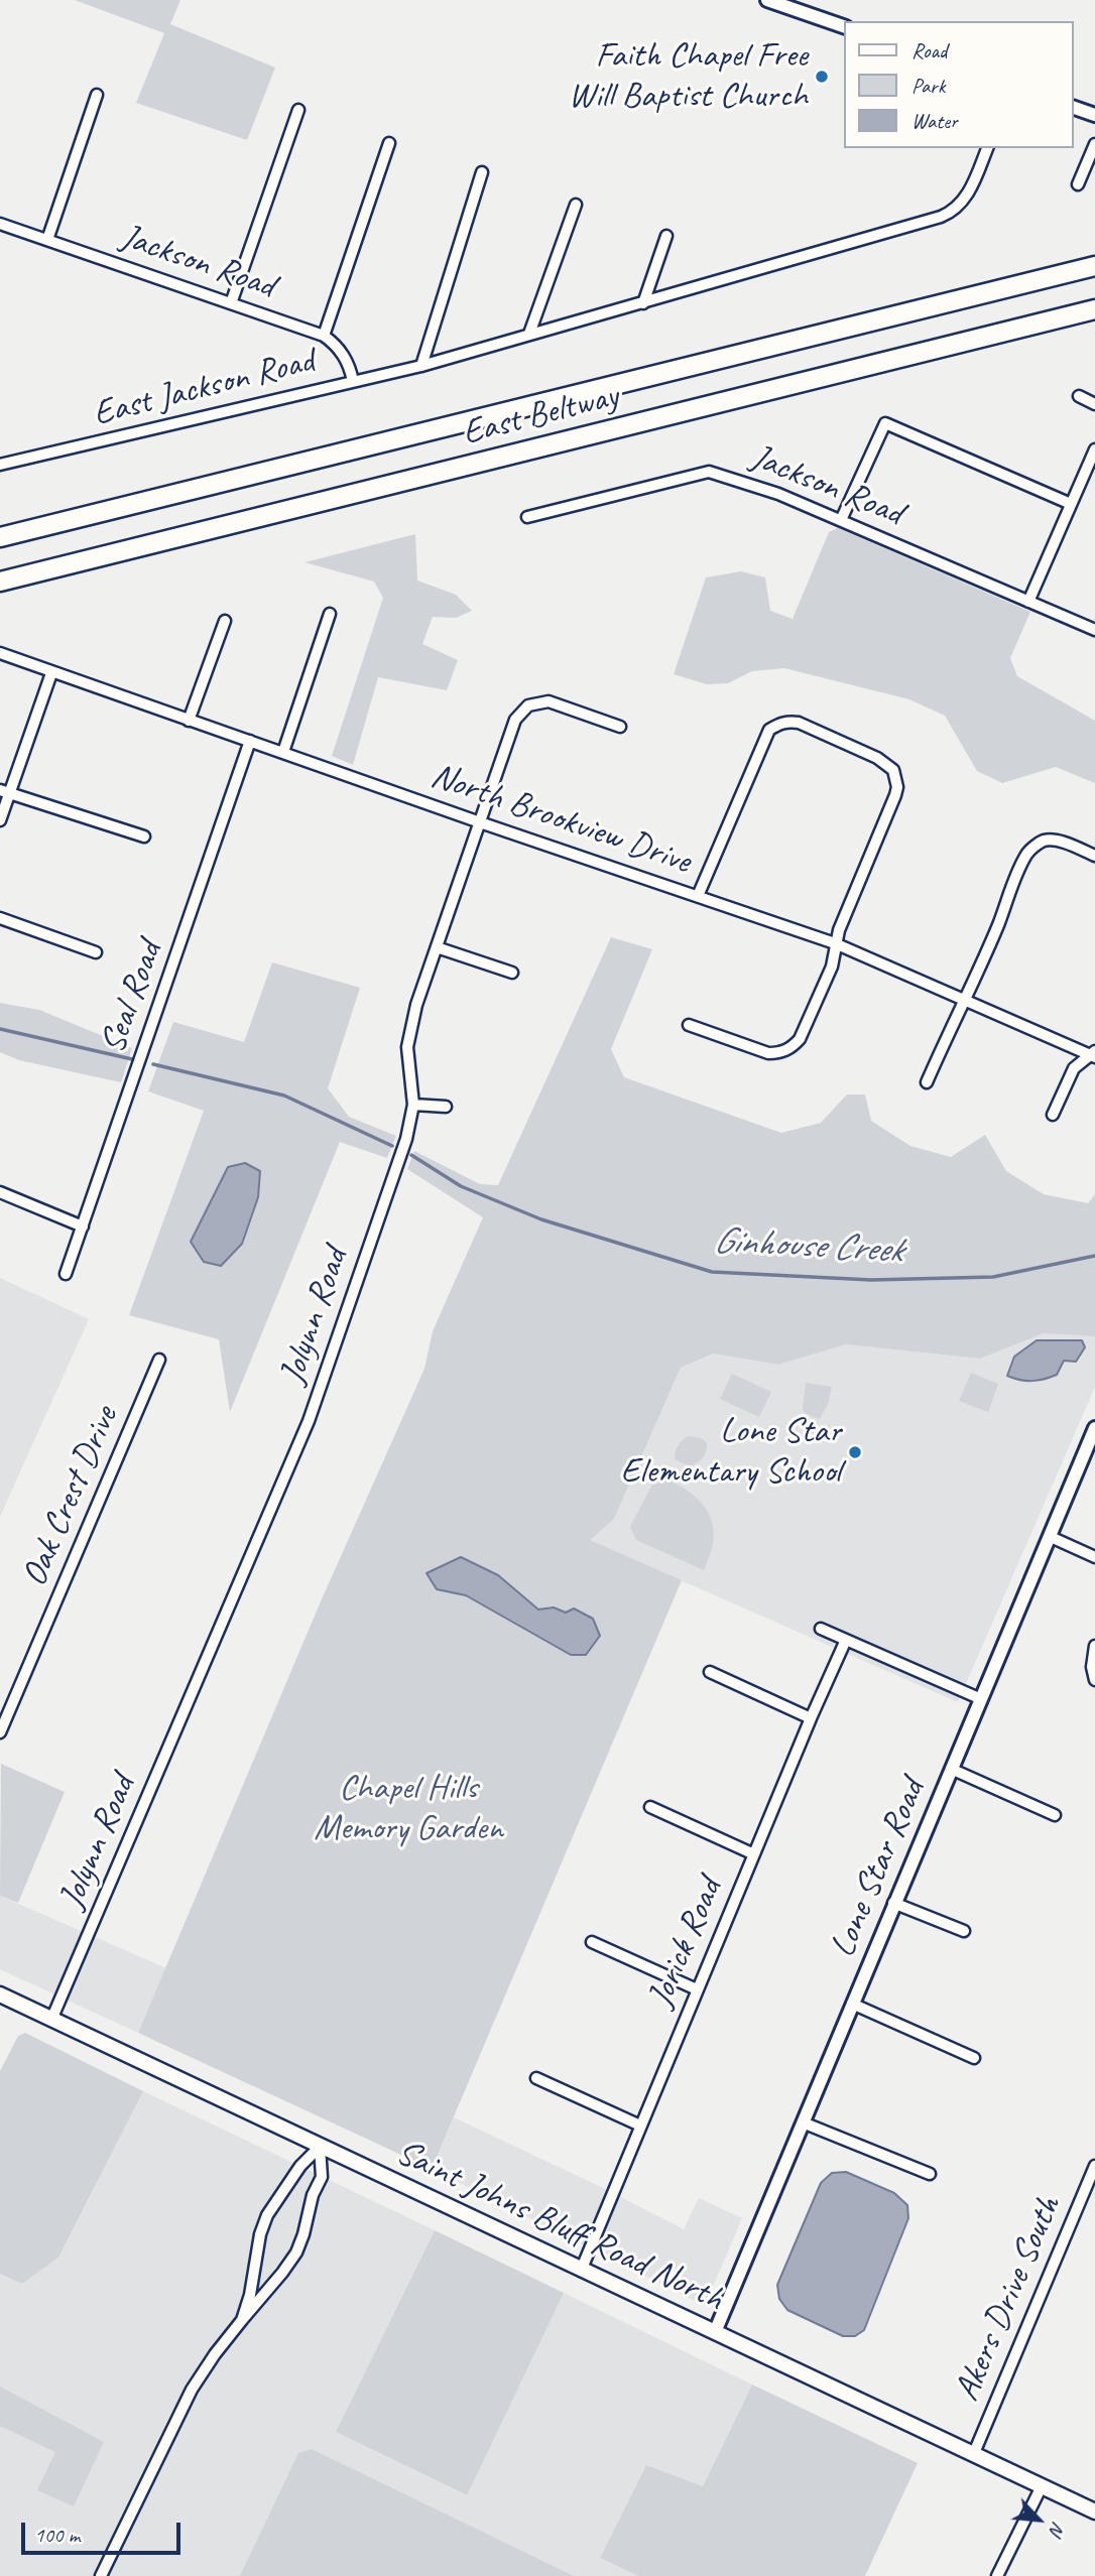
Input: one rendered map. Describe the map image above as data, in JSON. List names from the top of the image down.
{
  "streets": {
    "highway": ["East Beltway"],
    "main road": ["Saint Johns Bluff Road North"],
    "street": [
      "Jackson Road",
      "East Jackson Road",
      "North Brookview Drive",
      "Seal Road",
      "Jolynn Road",
      "Oak Crest Drive",
      "Lone Star Road",
      "Jorick Road",
      "Akers Drive South"
    ]
  },
  "crossings": [
    ["Jackson Road", "East Jackson Road"],
    ["North Brookview Drive", "Seal Road"],
    ["North Brookview Drive", "Jolynn Road"],
    ["Jolynn Road", "Saint Johns Bluff Road North"],
    ["Lone Star Road", "Saint Johns Bluff Road North"],
    ["Jorick Road", "Saint Johns Bluff Road North"],
    ["Saint Johns Bluff Road North", "Akers Drive South"]
  ],
  "water": ["Ginhouse Creek"],
  "parks": ["Chapel Hills Memory Garden"],
  "places": ["Faith Chapel Free Will Baptist Church", "Lone Star Elementary School"],
  "legend": ["Road", "Park", "Water"],
  "scale_bar": "100 m",
  "north": "bottom right"
}
